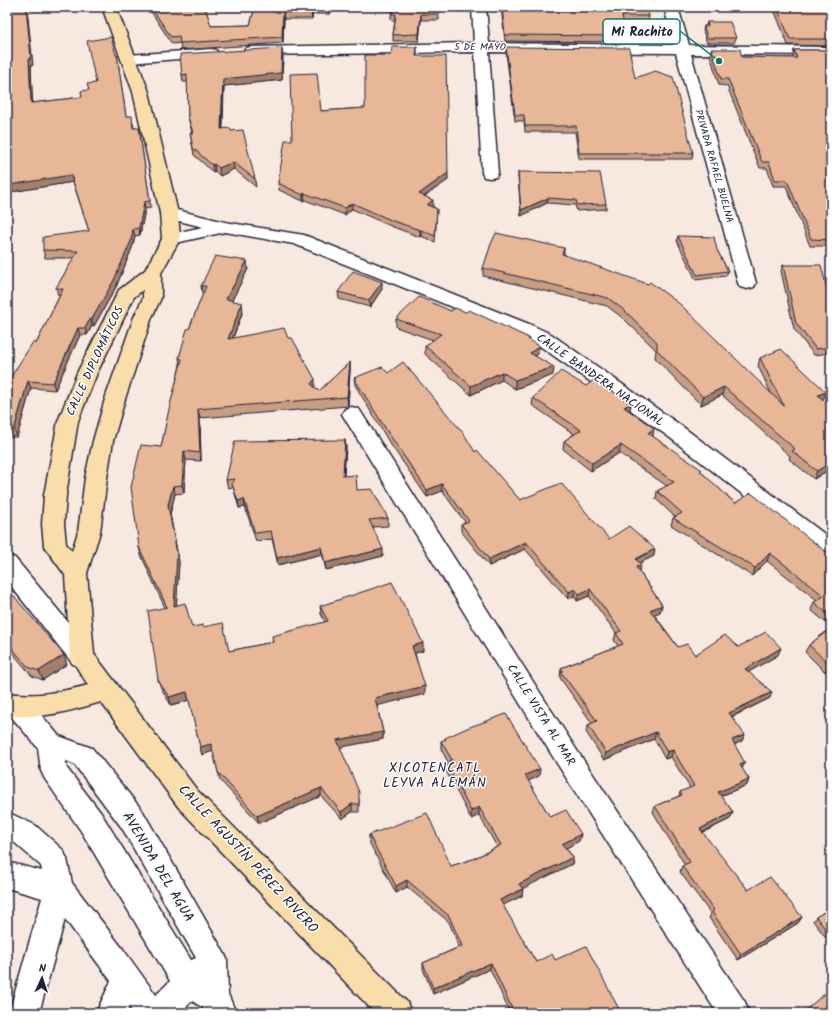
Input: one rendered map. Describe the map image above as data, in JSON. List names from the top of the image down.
{
  "streets": {
    "main road": ["CALLE DIPLOMÁTICOS", "CALLE AGUSTÍN PÉREZ RIVERO", "AVENIDA DEL AGUA"],
    "street": [
      "5 DE MAYO",
      "PRIVADA RAFAEL BUELNA",
      "CALLE BANDERA NACIONAL",
      "CALLE VISTA AL MAR"
    ]
  },
  "crossings": [
    ["5 DE MAYO", "PRIVADA RAFAEL BUELNA"],
    ["CALLE DIPLOMÁTICOS", "CALLE BANDERA NACIONAL"],
    ["CALLE DIPLOMÁTICOS", "CALLE AGUSTÍN PÉREZ RIVERO"],
    ["CALLE AGUSTÍN PÉREZ RIVERO", "AVENIDA DEL AGUA"]
  ],
  "districts": ["XICOTENCATL LEYVA ALEMÁN"],
  "places": ["Mi Rachito"],
  "north": "top"
}
